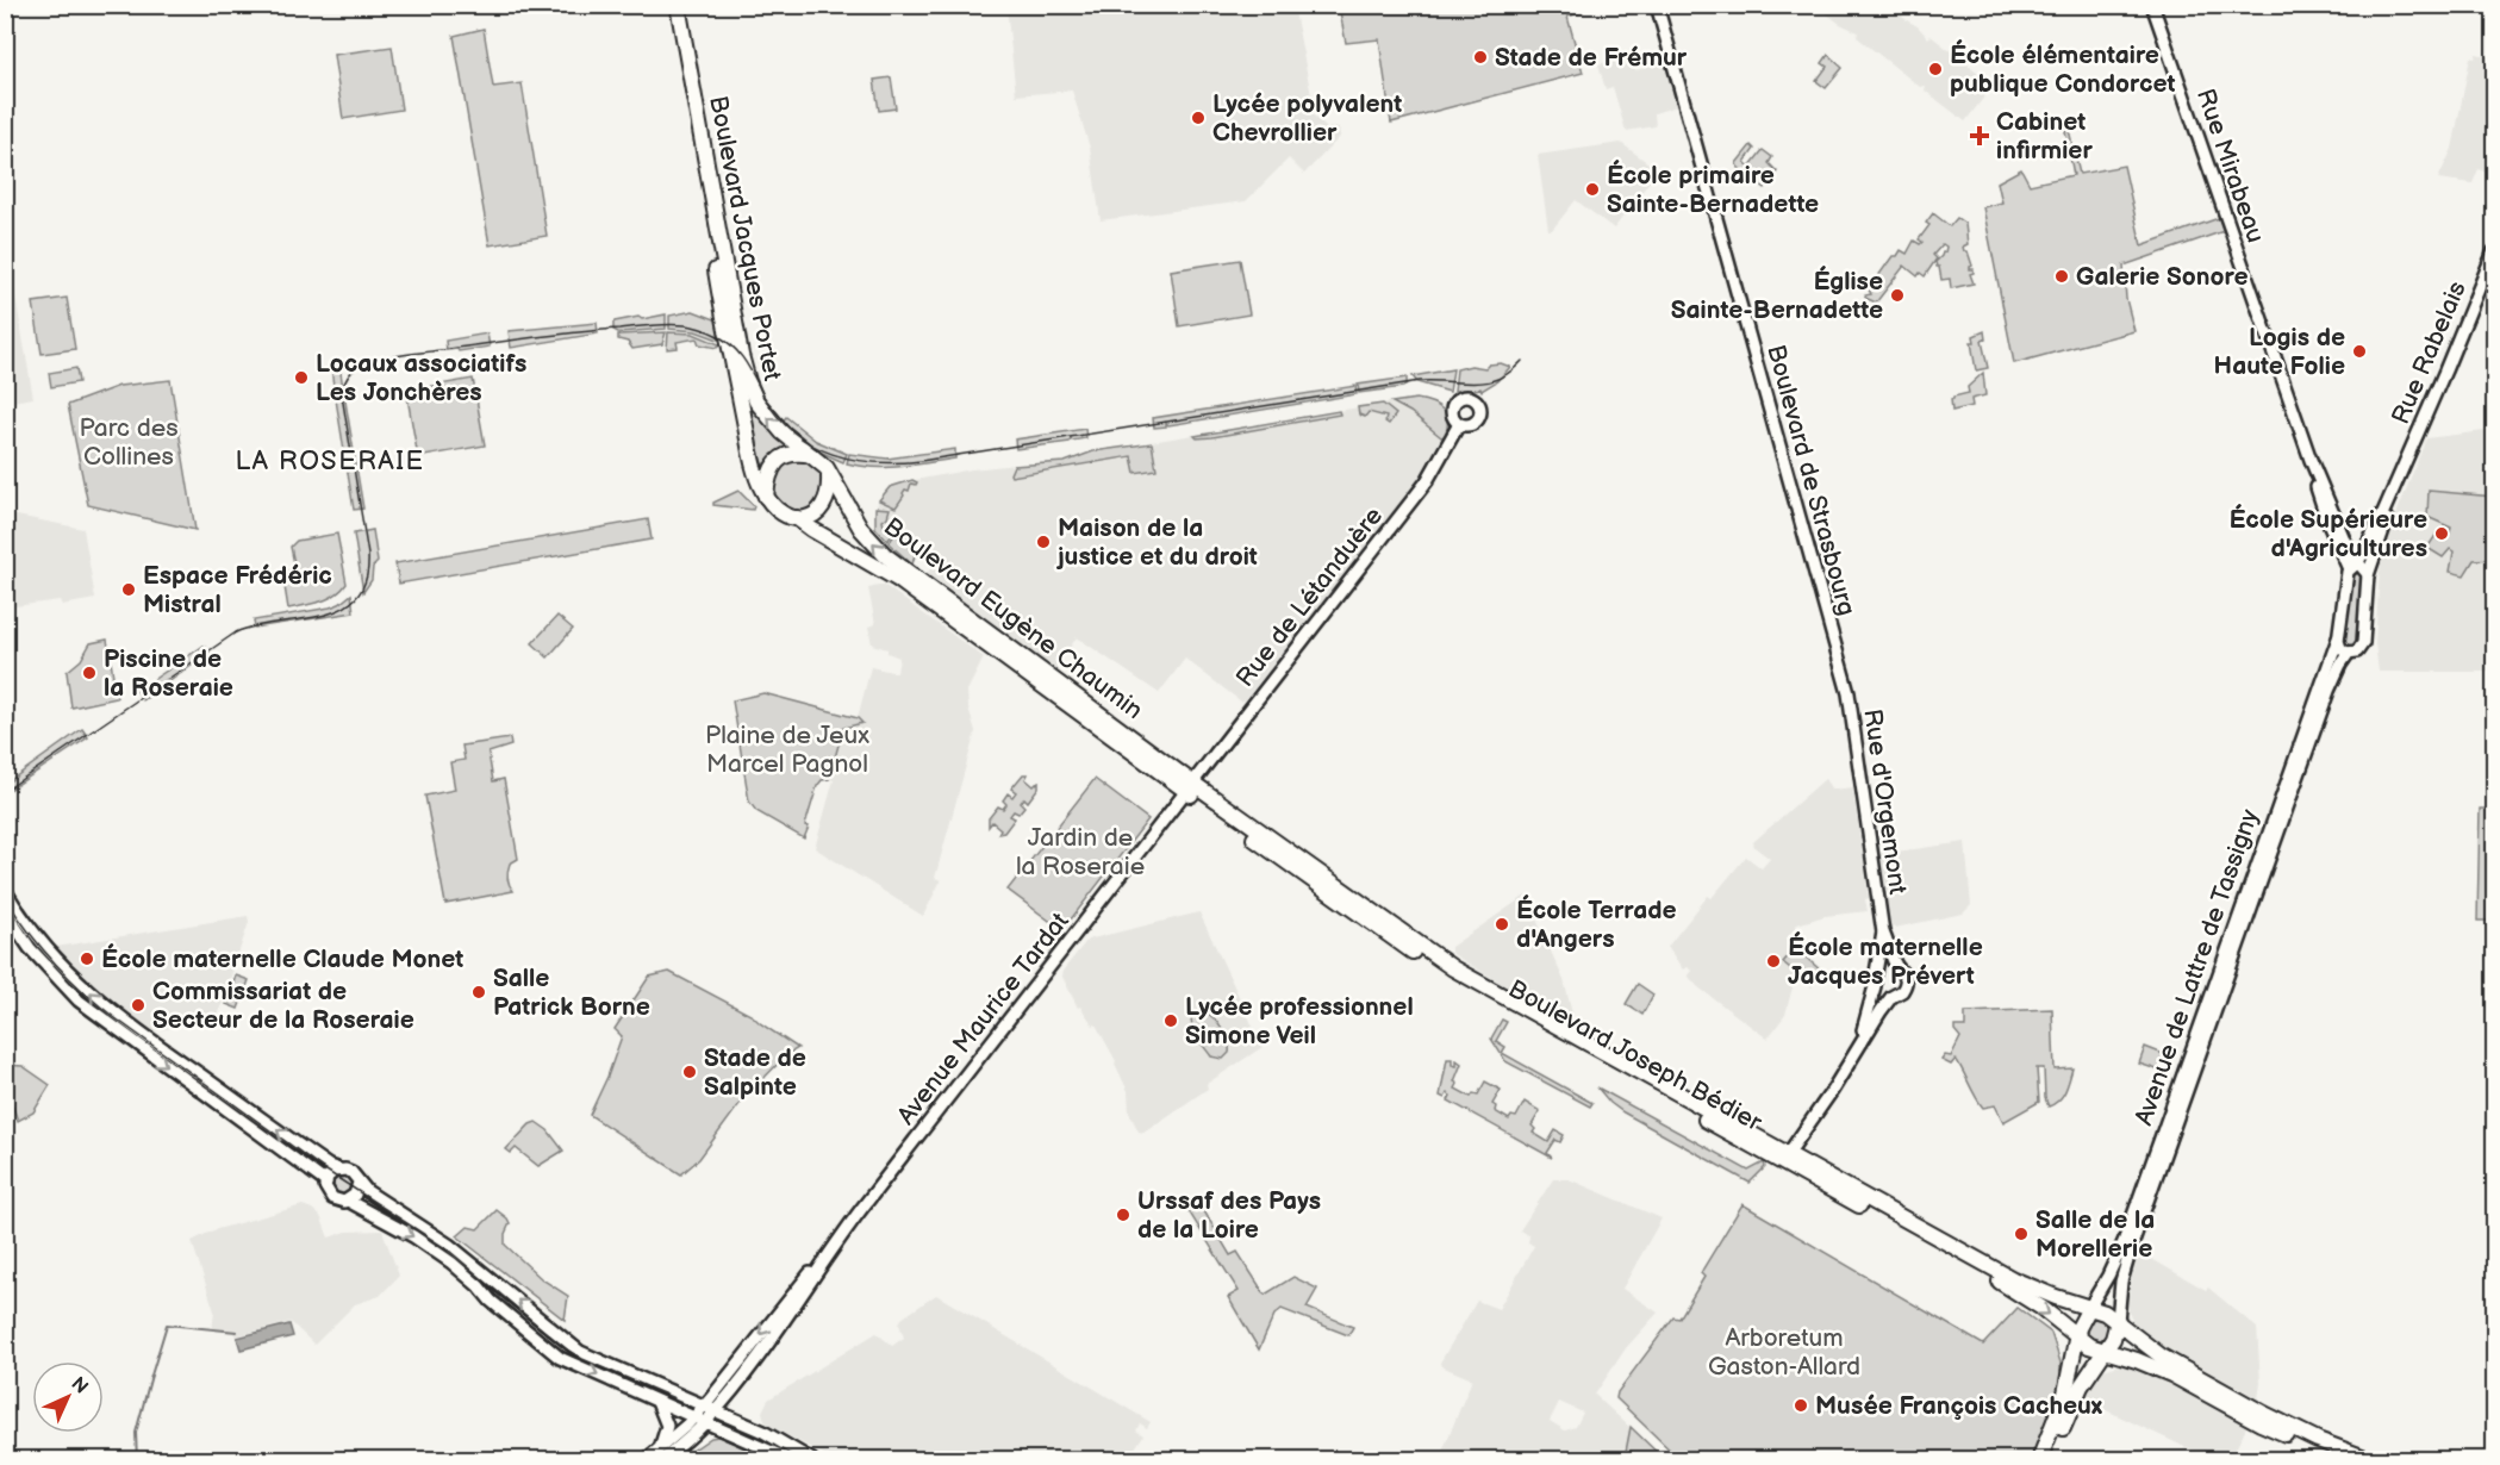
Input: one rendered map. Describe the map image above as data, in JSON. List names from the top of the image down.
{
  "streets": {
    "main road": ["Boulevard Jacques Portet", "Boulevard Eugène Chaumin", "Boulevard Joseph Bédier"],
    "street": [
      "Rue Mirabeau",
      "Rue Rabelais",
      "Boulevard de Strasbourg",
      "Rue de Létanduère",
      "Rue d'Orgemont",
      "Avenue de Lattre de Tassigny",
      "Avenue Maurice Tardat"
    ]
  },
  "crossings": [
    ["Rue Mirabeau", "Rue Rabelais"],
    ["Rue Mirabeau", "Avenue de Lattre de Tassigny"],
    ["Boulevard Jacques Portet", "Boulevard Eugène Chaumin"],
    ["Rue Rabelais", "Avenue de Lattre de Tassigny"],
    ["Boulevard de Strasbourg", "Rue d'Orgemont"],
    ["Rue de Létanduère", "Boulevard Eugène Chaumin"],
    ["Rue de Létanduère", "Avenue Maurice Tardat"],
    ["Rue de Létanduère", "Boulevard Joseph Bédier"],
    ["Boulevard Eugène Chaumin", "Avenue Maurice Tardat"],
    ["Boulevard Eugène Chaumin", "Boulevard Joseph Bédier"],
    ["Rue d'Orgemont", "Boulevard Joseph Bédier"],
    ["Avenue de Lattre de Tassigny", "Boulevard Joseph Bédier"],
    ["Avenue Maurice Tardat", "Boulevard Joseph Bédier"]
  ],
  "districts": ["LA ROSERAIE"],
  "parks": [
    "Parc des Collines",
    "Plaine de Jeux Marcel Pagnol",
    "Jardin de la Roseraie",
    "Arboretum Gaston-Allard"
  ],
  "places": {
    "other": [
      "Stade de Frémur",
      "École élémentaire publique Condorcet",
      "Lycée polyvalent Chevrollier",
      "École primaire Sainte-Bernadette",
      "Galerie Sonore",
      "Église Sainte-Bernadette",
      "Logis de Haute Folie",
      "Locaux associatifs Les Jonchères",
      "École Supérieure d'Agricultures",
      "Maison de la justice et du droit",
      "Espace Frédéric Mistral",
      "Piscine de la Roseraie",
      "École Terrade d'Angers",
      "École maternelle Claude Monet",
      "École maternelle Jacques Prévert",
      "Salle Patrick Borne",
      "Commissariat de Secteur de la Roseraie",
      "Lycée professionnel Simone Veil",
      "Stade de Salpinte",
      "Urssaf des Pays de la Loire",
      "Salle de la Morellerie",
      "Musée François Cacheux"
    ],
    "health": ["Cabinet infirmier"]
  },
  "north": "top right"
}
